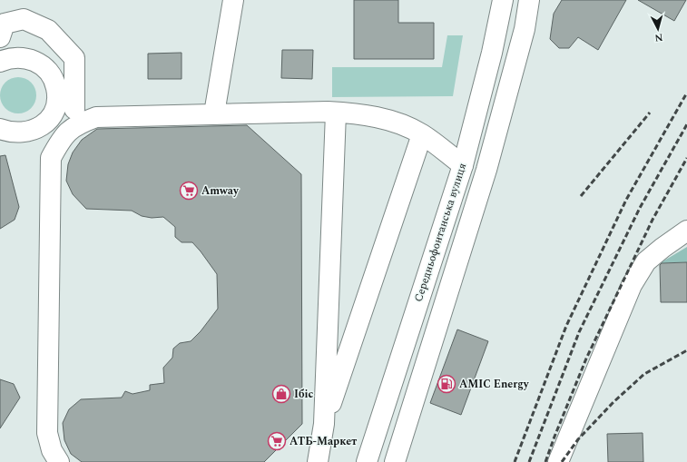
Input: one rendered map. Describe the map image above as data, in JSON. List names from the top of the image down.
{
  "streets": {
    "main road": ["Середньофонтанська вулиця"]
  },
  "places": {
    "supermarket": ["Amway", "АТБ-Маркет"],
    "fuel station": ["AMIC Energy"],
    "shop": ["Ібіс"]
  },
  "north": "bottom"
}
